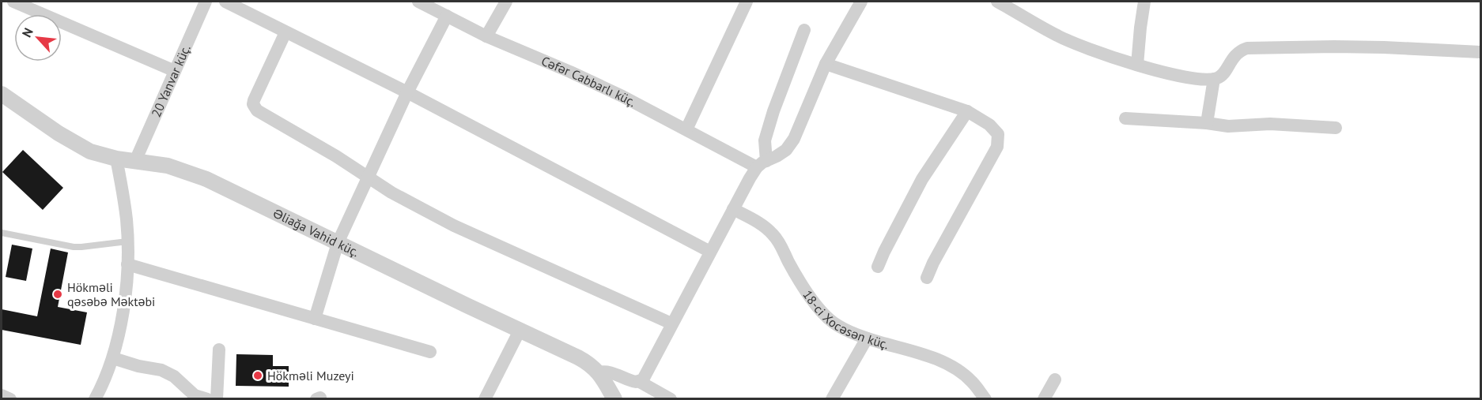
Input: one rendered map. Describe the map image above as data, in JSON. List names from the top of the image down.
{
  "streets": {
    "street": [
      "20 Yanvar küç.",
      "Cəfər Cabbarlı küç.",
      "Əliağa Vahid küç.",
      "18-ci Xocəsən küç."
    ]
  },
  "crossings": [
    ["20 Yanvar küç.", "Əliağa Vahid küç."]
  ],
  "places": ["Hökməli qəsəbə Məktəbi", "Hökməli Muzeyi"],
  "north": "top left"
}
